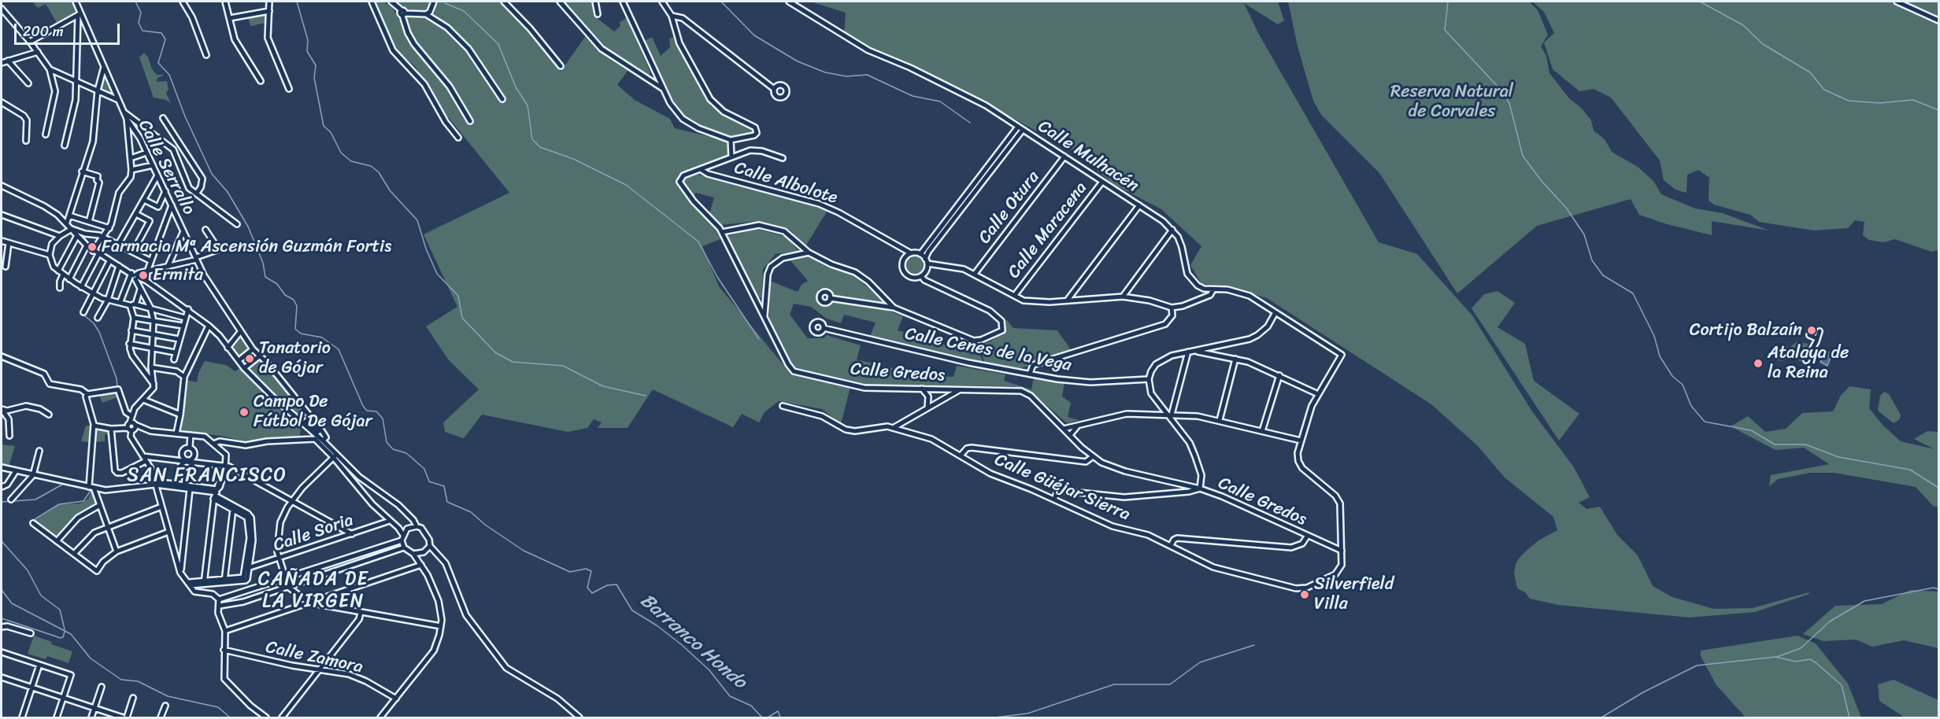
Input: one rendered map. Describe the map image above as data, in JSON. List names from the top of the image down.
{
  "streets": {
    "street": [
      "Calle Mulhacén",
      "Calle Serrallo",
      "Calle Albolote",
      "Calle Otura",
      "Calle Maracena",
      "Calle Cenes de la Vega",
      "Calle Gredos",
      "Calle Güéjar Sierra",
      "Calle Soria",
      "Calle Zamora"
    ]
  },
  "crossings": [
    ["Calle Mulhacén", "Calle Otura"],
    ["Calle Mulhacén", "Calle Maracena"],
    ["Calle Mulhacén", "Calle Güéjar Sierra"],
    ["Calle Albolote", "Calle Gredos"],
    ["Calle Gredos", "Calle Güéjar Sierra"]
  ],
  "districts": ["SAN FRANCISCO", "CAÑADA DE LA VIRGEN"],
  "water": ["Barranco Hondo"],
  "parks": ["Reserva Natural de Corvales"],
  "places": [
    "Farmacia Mª Ascensión Guzmán Fortis",
    "Ermita",
    "Cortijo Balzaín",
    "Tanatorio de Gójar",
    "Atalaya de la Reina",
    "Campo De Fútbol De Gójar",
    "Silverfield Villa"
  ],
  "scale_bar": "200 m"
}
